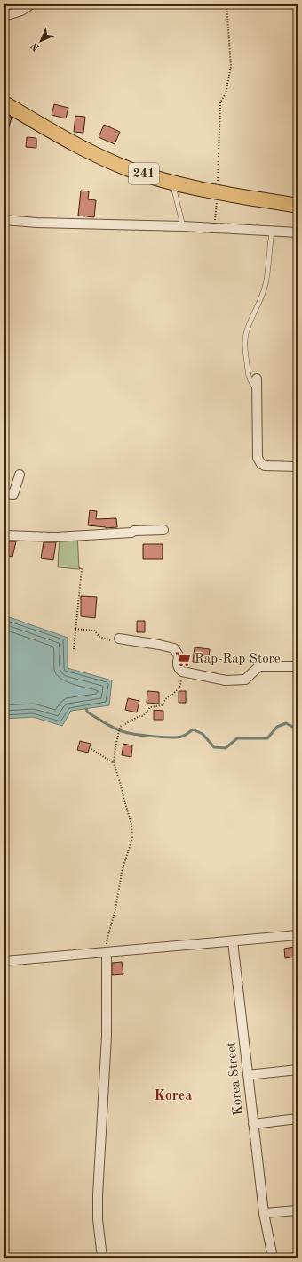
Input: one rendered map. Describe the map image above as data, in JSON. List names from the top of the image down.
{
  "streets": {
    "main road": ["241"],
    "street": ["Korea Street"]
  },
  "districts": ["Korea"],
  "places": {
    "supermarket": ["Rap-Rap Store"]
  },
  "north": "bottom left"
}
